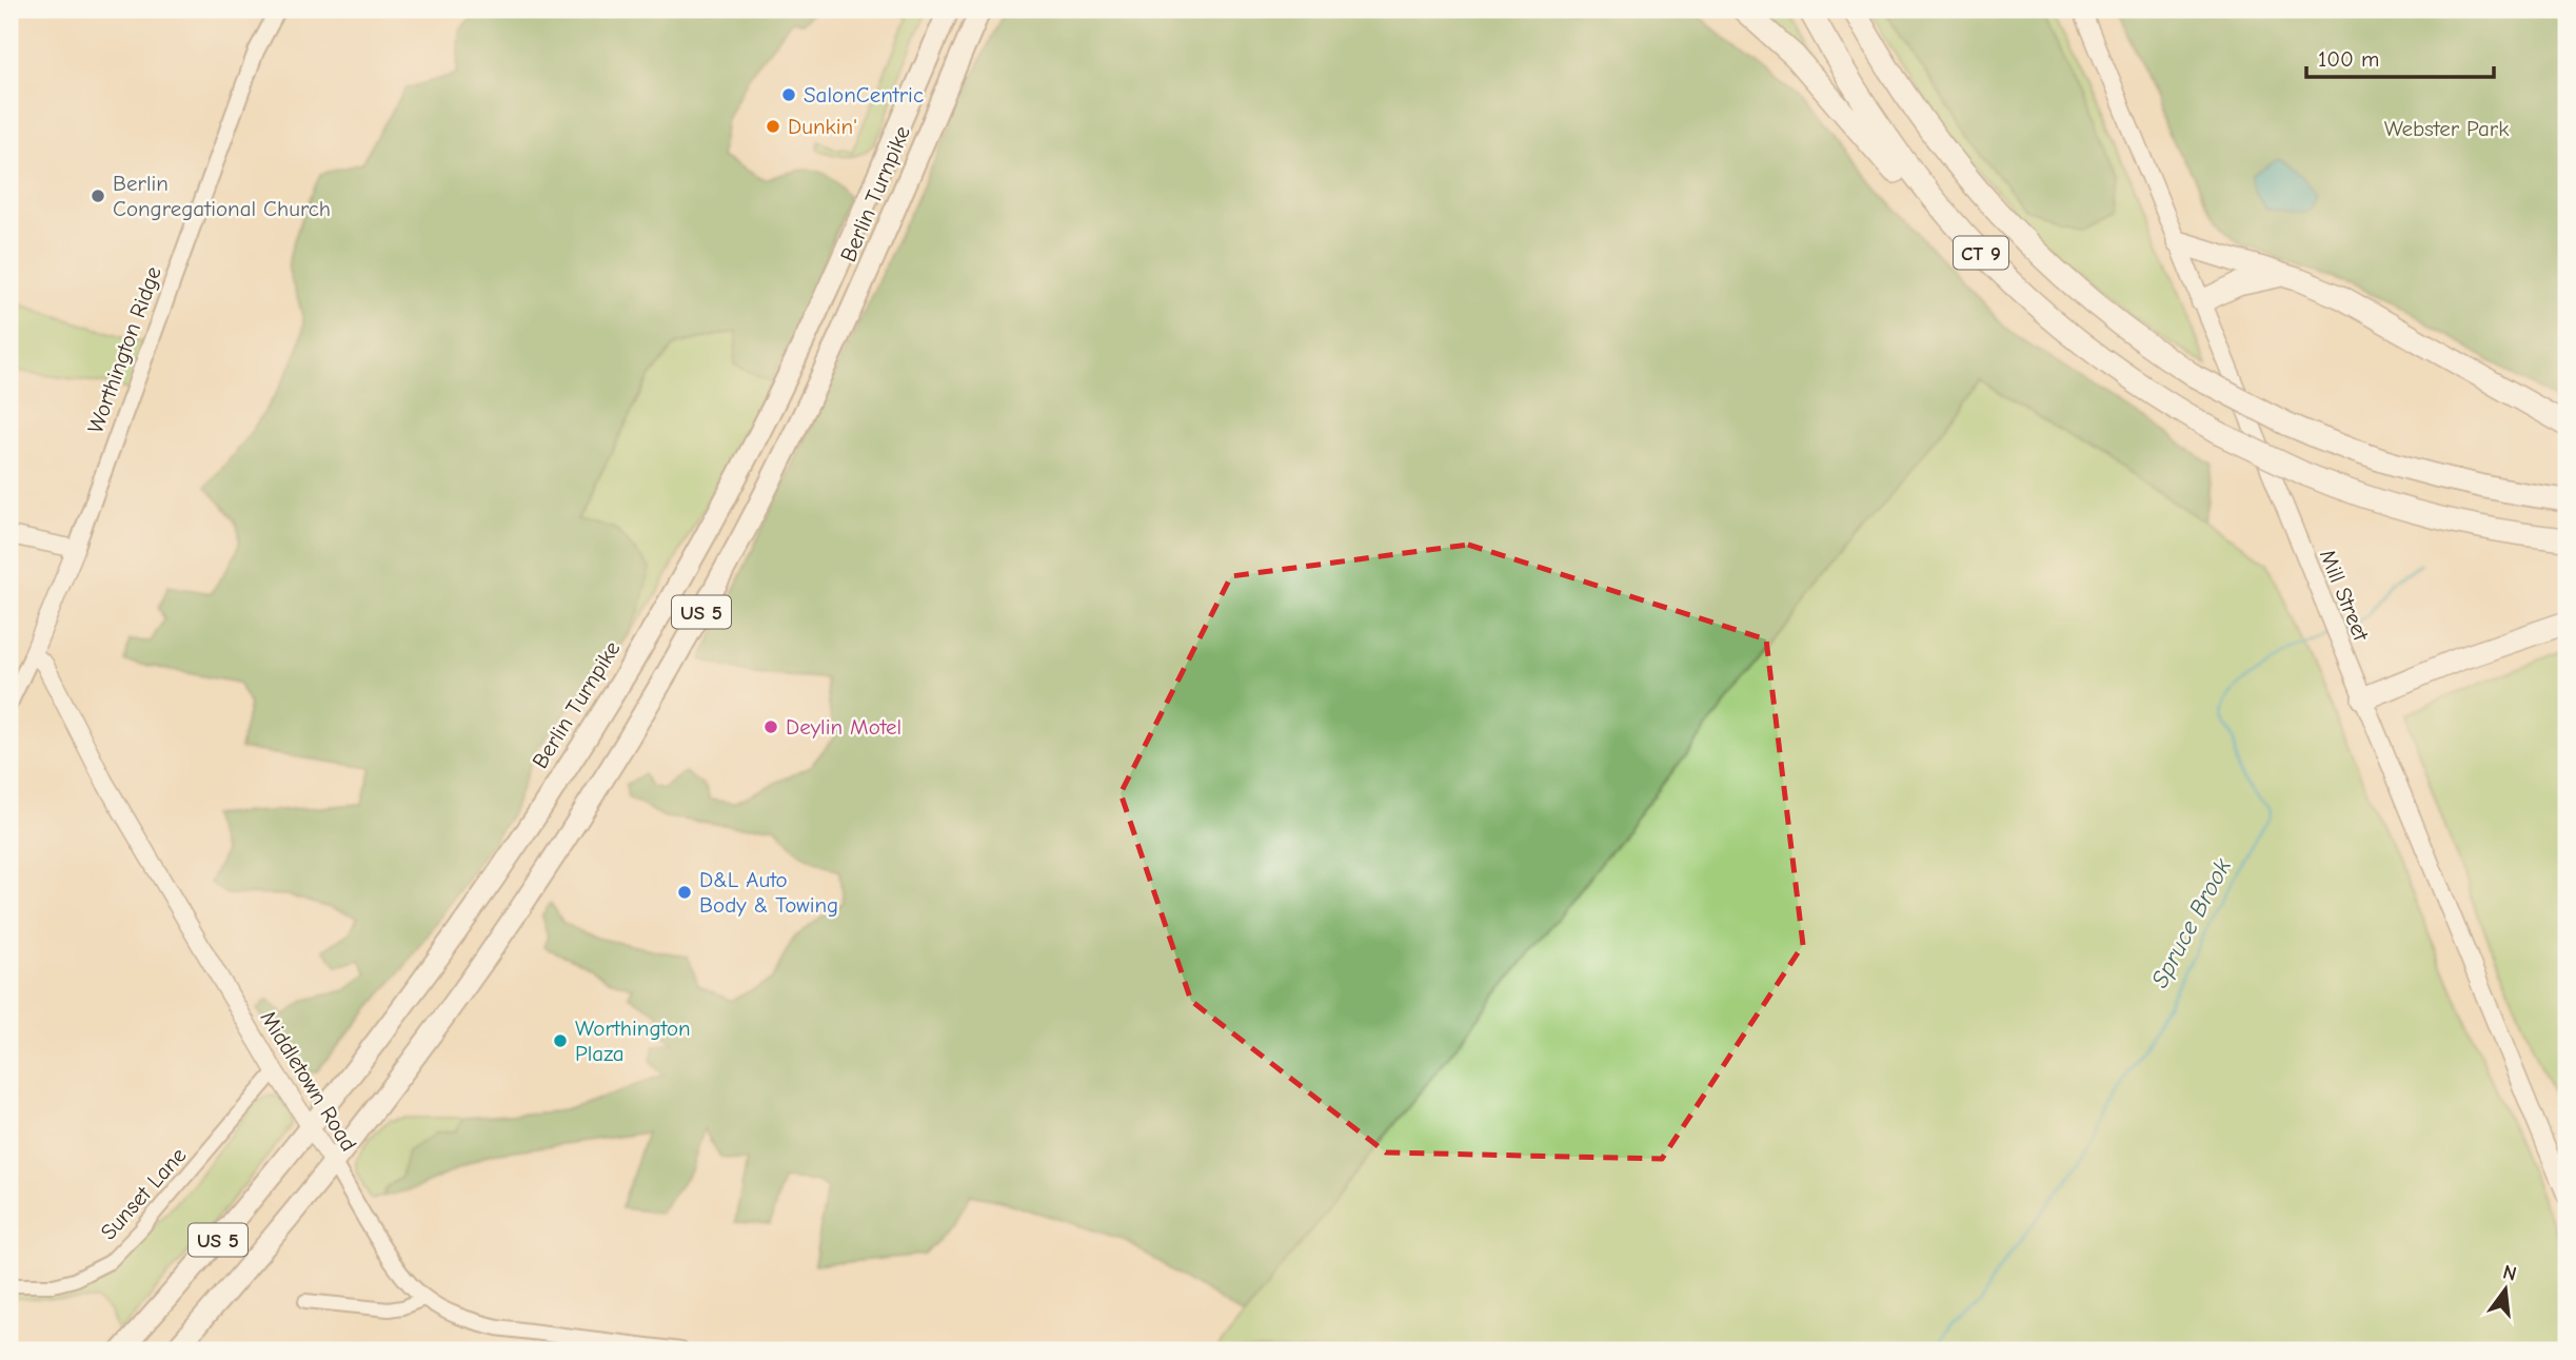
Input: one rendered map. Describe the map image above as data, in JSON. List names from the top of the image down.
{
  "streets": {
    "highway": ["Berlin Turnpike", "CT 9", "US 5"],
    "main road": ["Worthington Ridge", "Mill Street", "Middletown Road"],
    "street": ["Sunset Lane"]
  },
  "crossings": [
    ["Berlin Turnpike", "Middletown Road"],
    ["Worthington Ridge", "Middletown Road"],
    ["Middletown Road", "Sunset Lane"]
  ],
  "water": ["Spruce Brook"],
  "parks": ["Webster Park"],
  "places": [
    "SalonCentric",
    "Dunkin'",
    "Berlin Congregational Church",
    "Deylin Motel",
    "D&L Auto Body & Towing",
    "Worthington Plaza"
  ],
  "scale_bar": "100 m",
  "north": "top"
}
